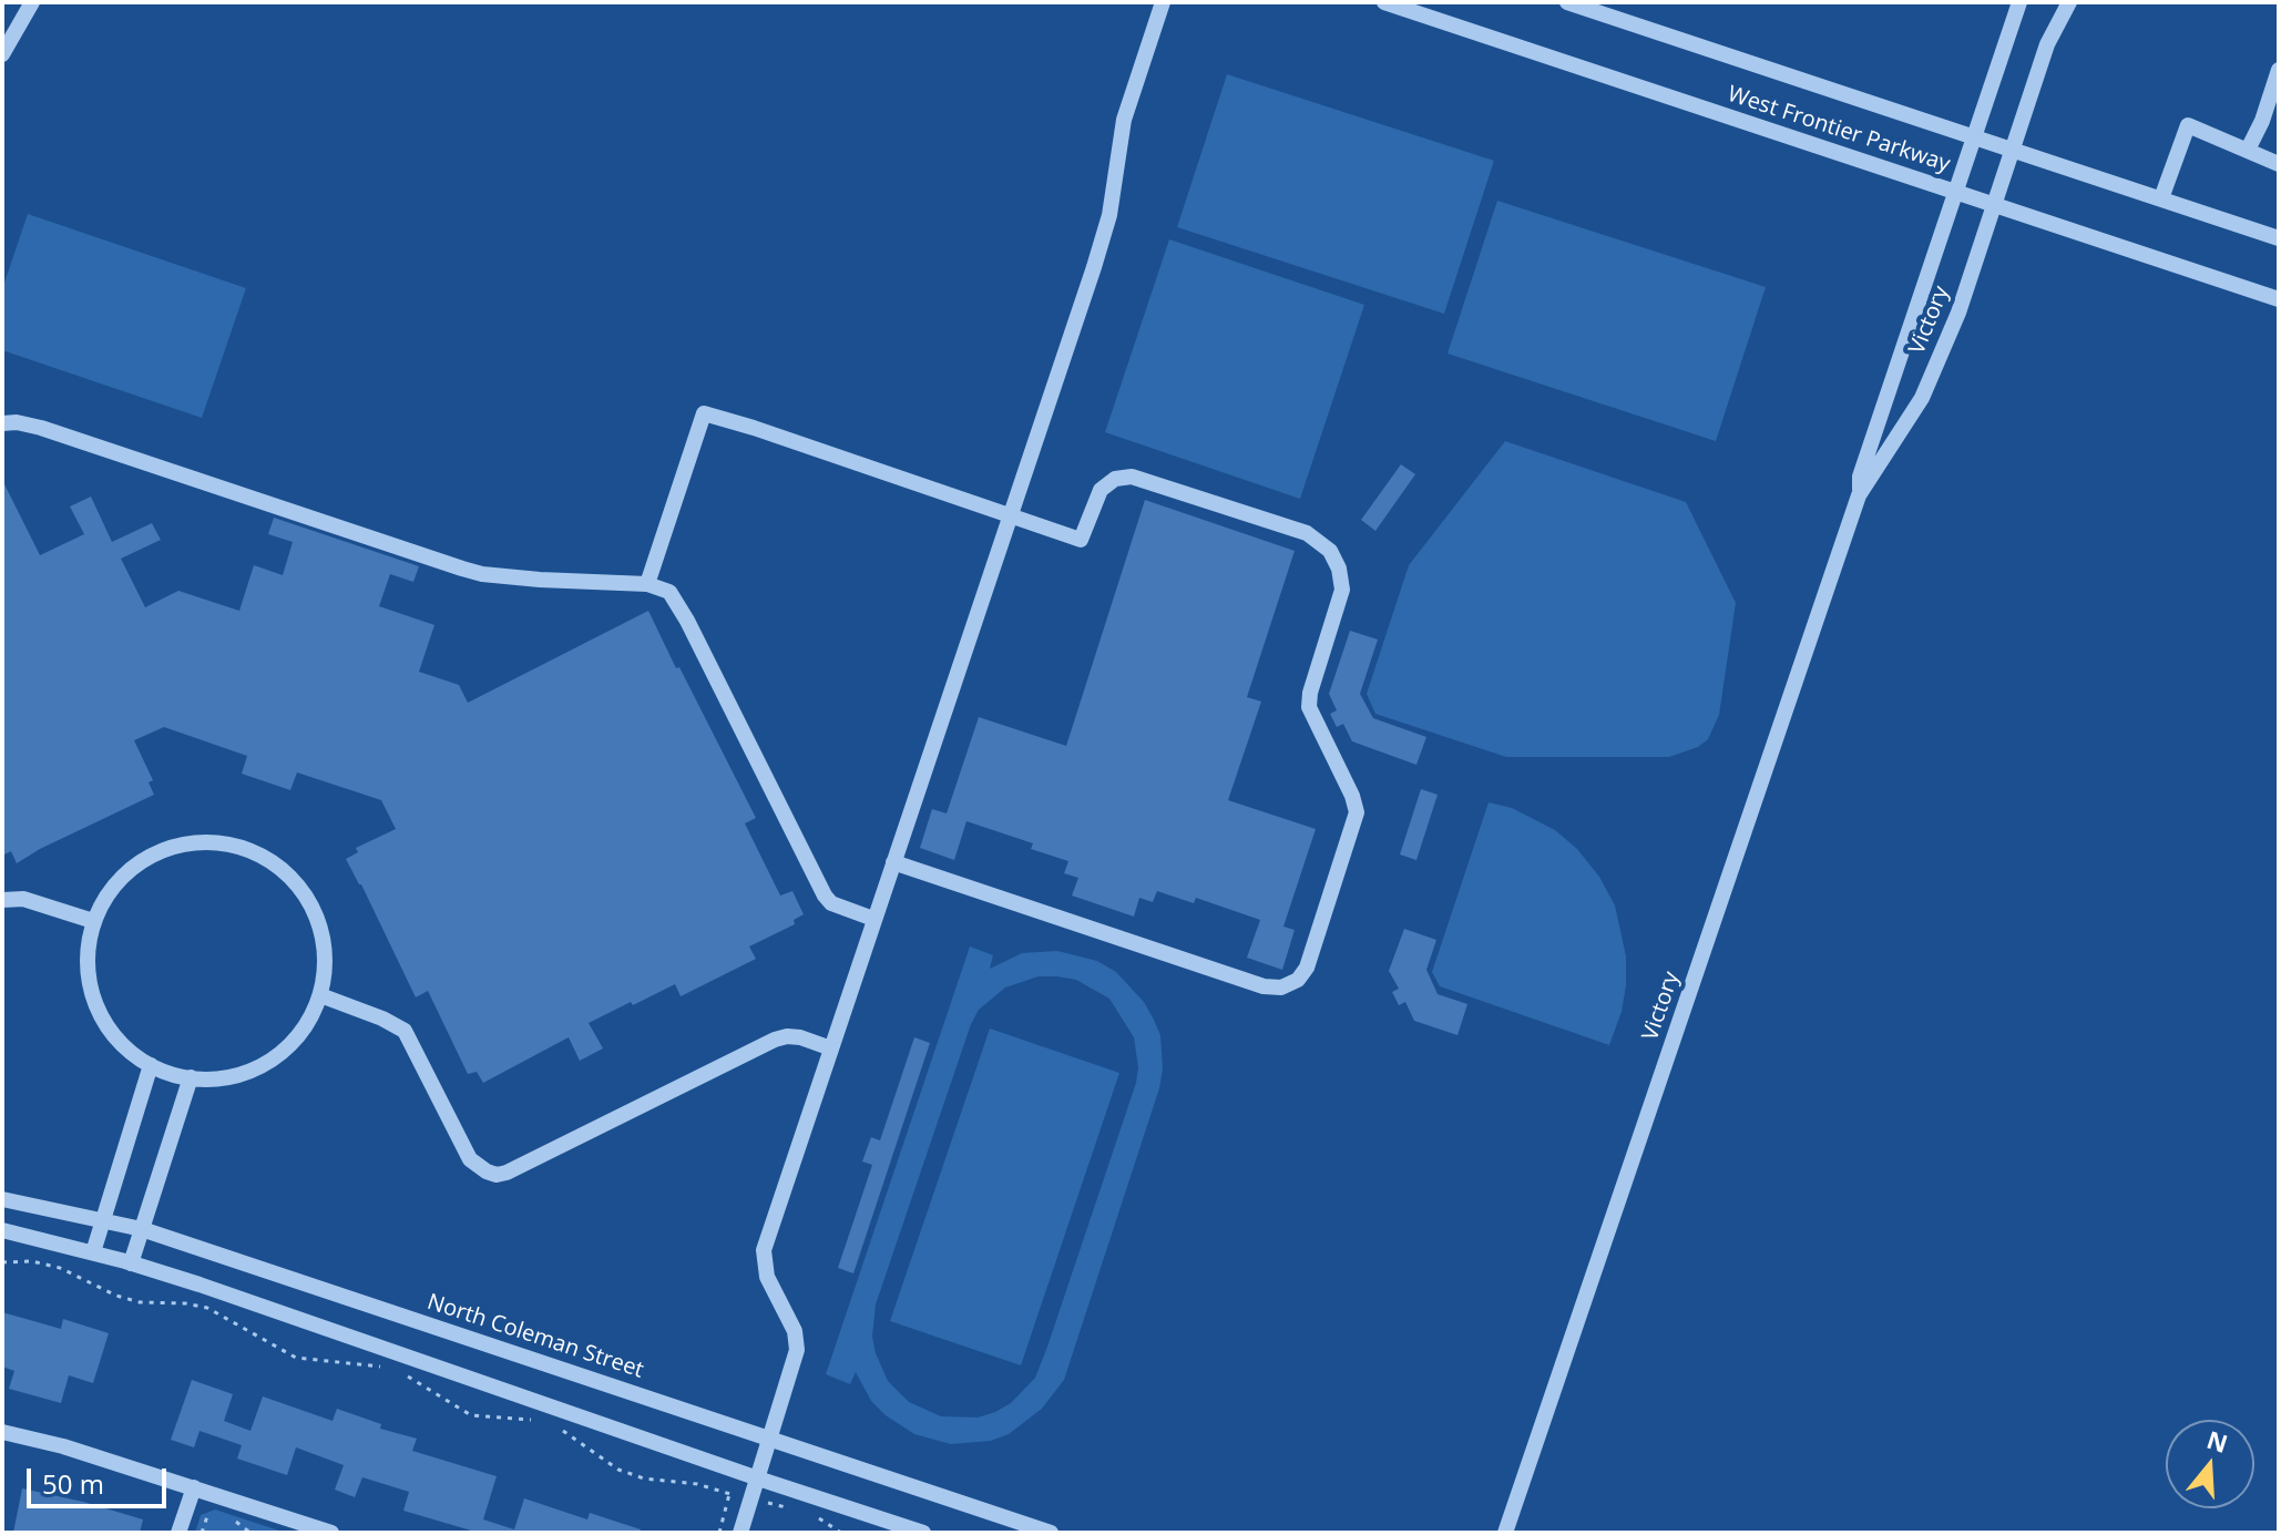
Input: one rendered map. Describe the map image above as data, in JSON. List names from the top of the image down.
{
  "streets": {
    "street": ["West Frontier Parkway", "Victory", "North Coleman Street"]
  },
  "crossings": [
    ["West Frontier Parkway", "Victory"]
  ],
  "scale_bar": "50 m",
  "north": "top"
}
